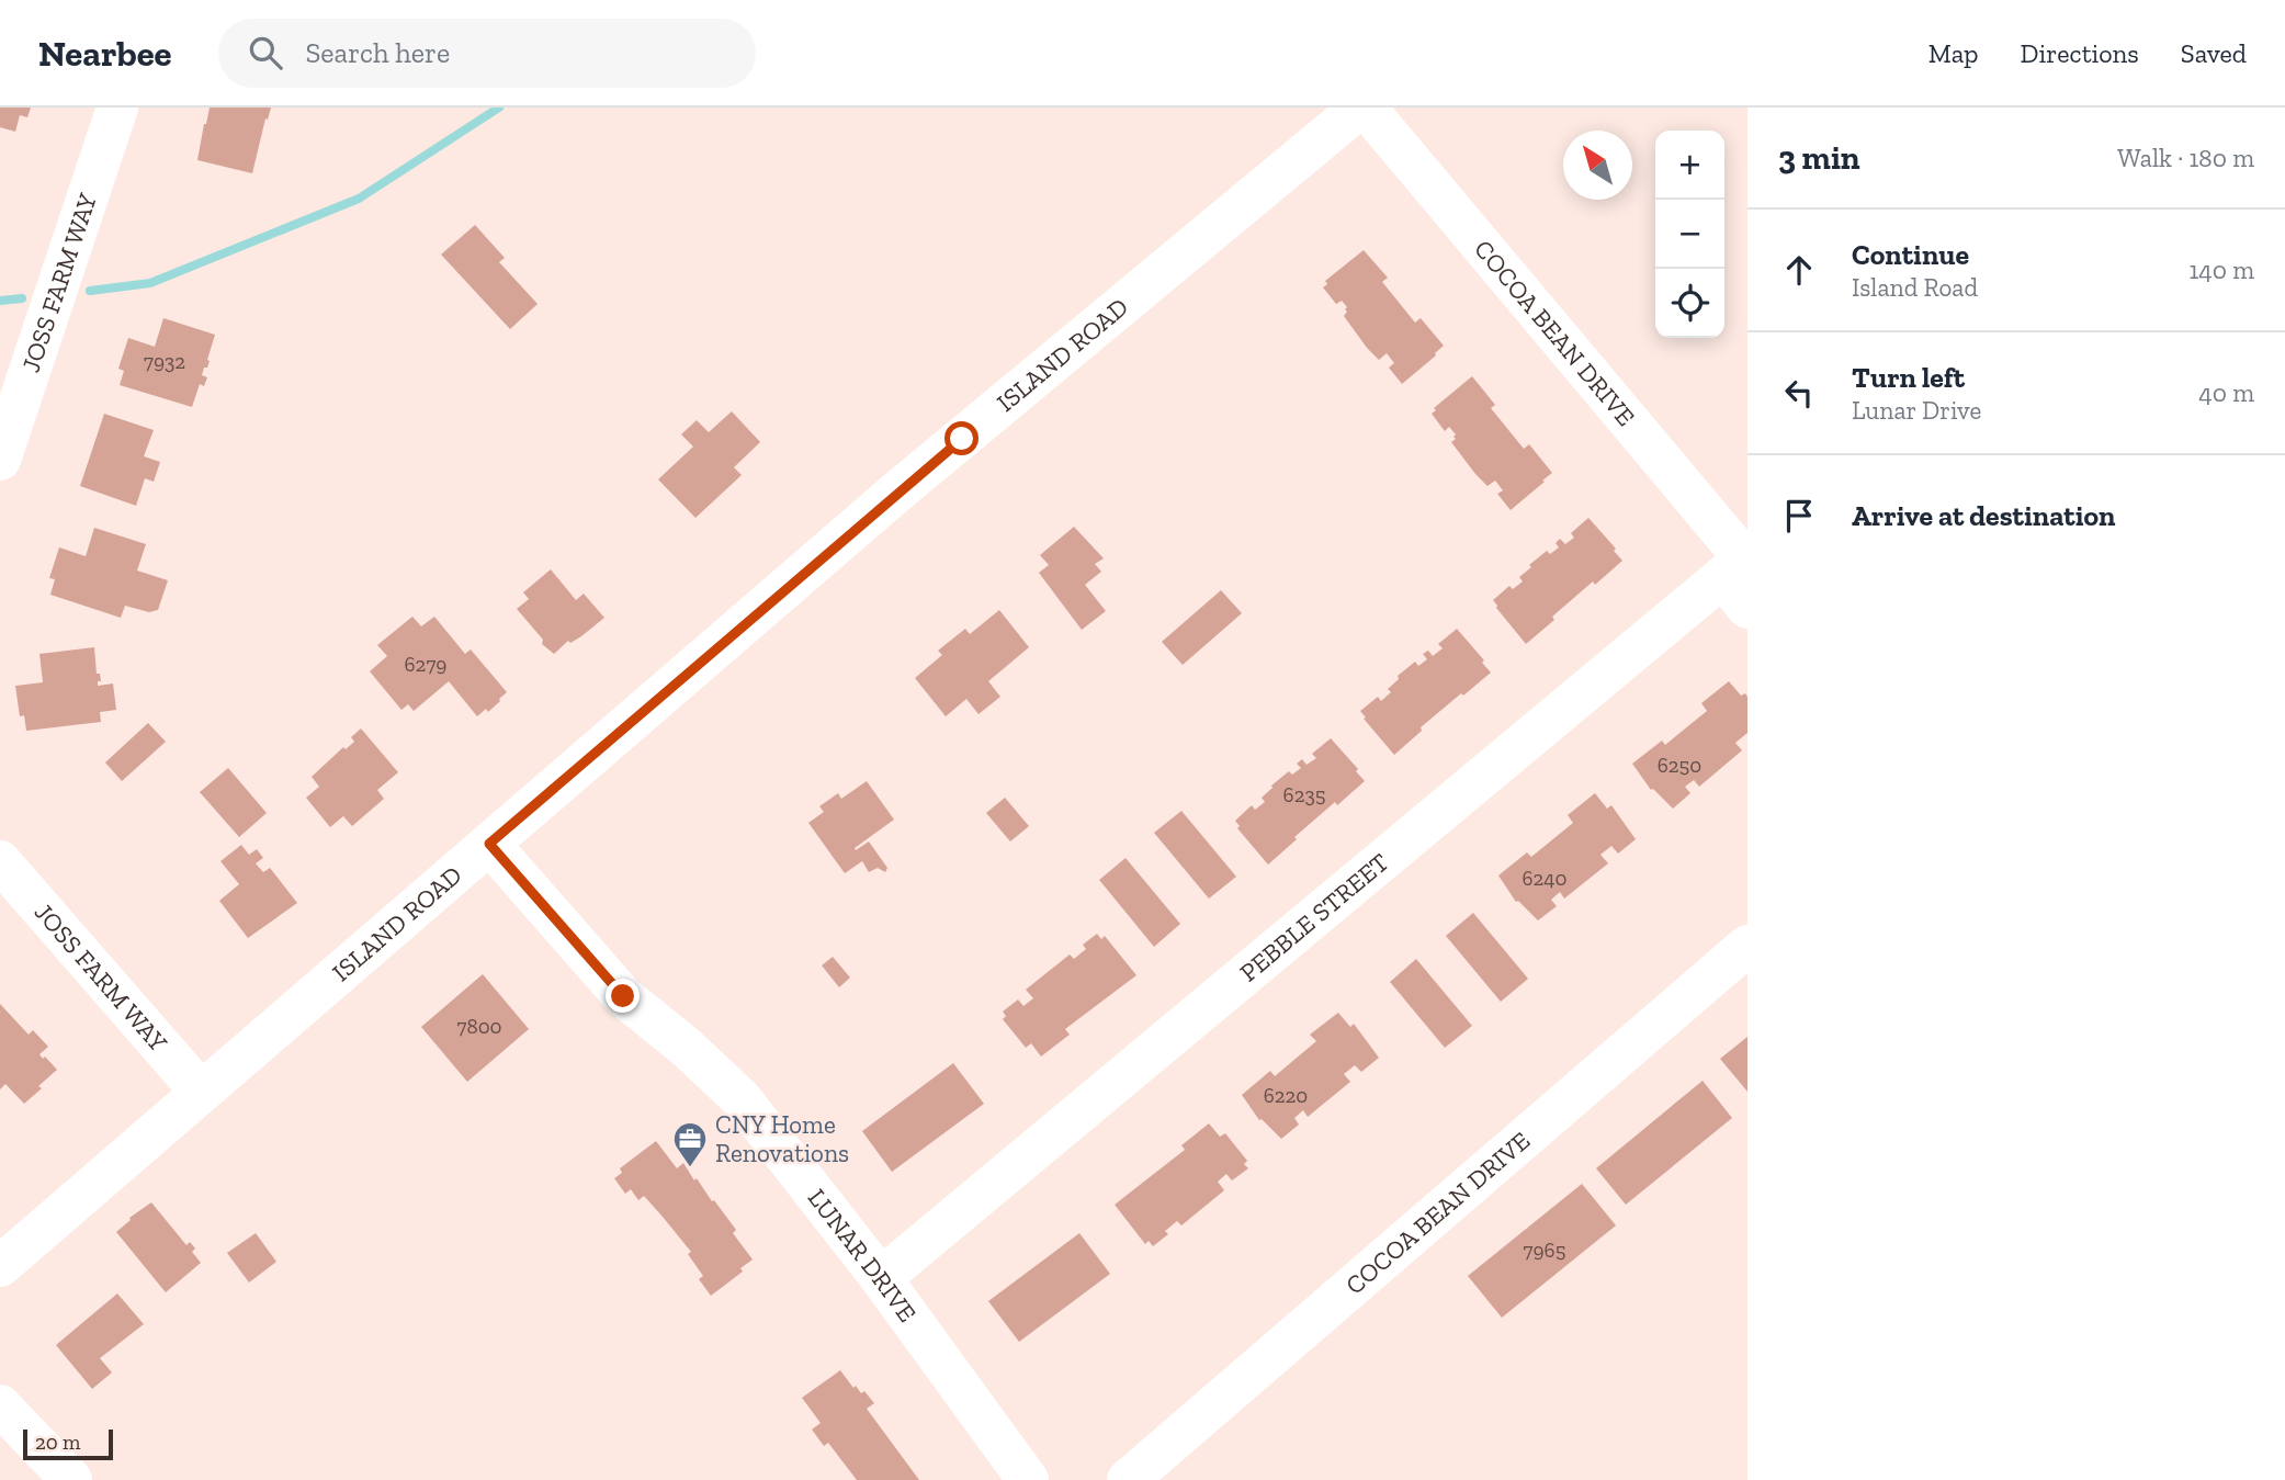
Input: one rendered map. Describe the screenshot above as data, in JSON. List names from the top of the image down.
{
  "streets": {
    "street": [
      "JOSS FARM WAY",
      "COCOA BEAN DRIVE",
      "ISLAND ROAD",
      "PEBBLE STREET",
      "LUNAR DRIVE"
    ]
  },
  "crossings": [
    ["JOSS FARM WAY", "ISLAND ROAD"],
    ["COCOA BEAN DRIVE", "ISLAND ROAD"],
    ["COCOA BEAN DRIVE", "PEBBLE STREET"],
    ["ISLAND ROAD", "LUNAR DRIVE"],
    ["PEBBLE STREET", "LUNAR DRIVE"]
  ],
  "places": {
    "office": ["CNY Home Renovations"]
  },
  "house_numbers": [
    "7932",
    "6279",
    "6250",
    "6235",
    "6240",
    "7800",
    "6220",
    "7965"
  ],
  "scale_bar": "20 m",
  "north": "top left",
  "page": {
    "header": "Nearbee",
    "search": "Search here",
    "nav": ["Map", "Directions", "Saved"],
    "heading": ["3 min", "Walk · 180 m"],
    "map_buttons": ["+", "−"],
    "list": [
      ["Continue", "Island Road", "140 m"],
      ["Turn left", "Lunar Drive", "40 m"],
      "Arrive at destination"
    ],
    "scale": "20 m"
  }
}
